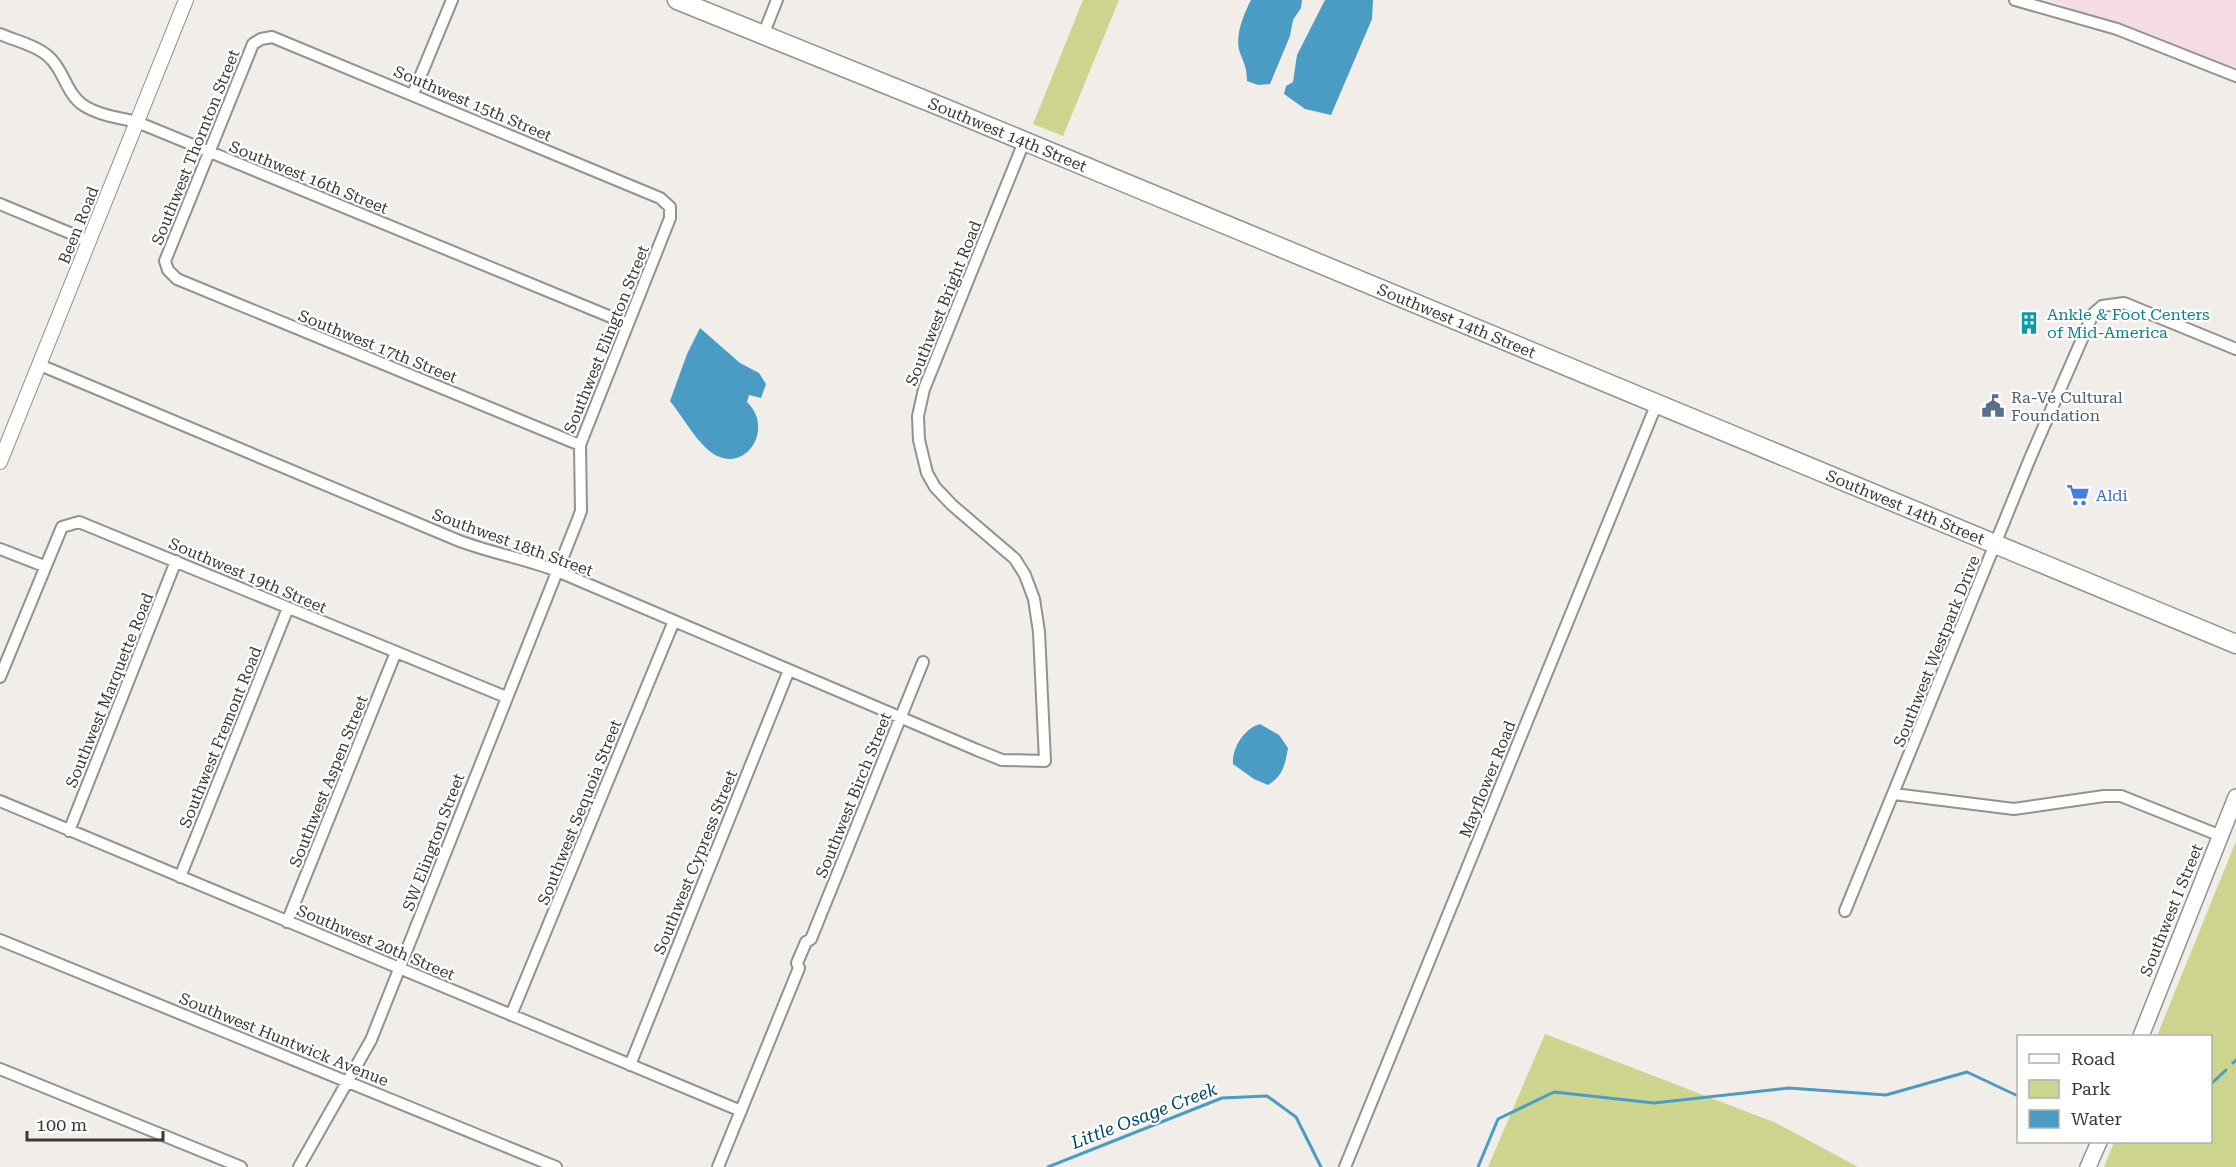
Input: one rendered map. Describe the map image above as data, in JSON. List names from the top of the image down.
{
  "streets": {
    "main road": ["Southwest 14th Street", "Southwest I Street"],
    "street": [
      "Southwest 15th Street",
      "Southwest Thornton Street",
      "Southwest 16th Street",
      "Been Road",
      "Southwest Bright Road",
      "Southwest Elington Street",
      "Southwest 17th Street",
      "Southwest 18th Street",
      "Southwest 19th Street",
      "Southwest Westpark Drive",
      "Southwest Marquette Road",
      "Southwest Fremont Road",
      "Mayflower Road",
      "Southwest Aspen Street",
      "Southwest Birch Street",
      "Southwest Sequoia Street",
      "SW Elington Street",
      "Southwest Cypress Street",
      "Southwest 20th Street",
      "Southwest Huntwick Avenue"
    ]
  },
  "crossings": [
    ["Southwest 15th Street", "Southwest Thornton Street"],
    ["Southwest 15th Street", "Southwest Elington Street"],
    ["Southwest 14th Street", "Southwest Bright Road"],
    ["Southwest 14th Street", "Southwest Westpark Drive"],
    ["Southwest 14th Street", "Mayflower Road"],
    ["Southwest Thornton Street", "Southwest 16th Street"],
    ["Southwest Thornton Street", "Southwest 17th Street"],
    ["Southwest 16th Street", "Been Road"],
    ["Southwest 16th Street", "Southwest Elington Street"],
    ["Been Road", "Southwest 18th Street"],
    ["Southwest Bright Road", "Southwest 18th Street"],
    ["Southwest Elington Street", "Southwest 17th Street"],
    ["Southwest Elington Street", "SW Elington Street"],
    ["Southwest 18th Street", "Southwest Birch Street"],
    ["Southwest 18th Street", "Southwest Sequoia Street"],
    ["Southwest 18th Street", "SW Elington Street"],
    ["Southwest 18th Street", "Southwest Cypress Street"],
    ["Southwest 19th Street", "Southwest Marquette Road"],
    ["Southwest 19th Street", "Southwest Fremont Road"],
    ["Southwest 19th Street", "Southwest Aspen Street"],
    ["Southwest 19th Street", "SW Elington Street"],
    ["Southwest Marquette Road", "Southwest 20th Street"],
    ["Southwest Fremont Road", "Southwest 20th Street"],
    ["Southwest Aspen Street", "Southwest 20th Street"],
    ["Southwest Birch Street", "Southwest 20th Street"],
    ["Southwest Sequoia Street", "Southwest 20th Street"],
    ["SW Elington Street", "Southwest 20th Street"],
    ["SW Elington Street", "Southwest Huntwick Avenue"],
    ["Southwest Cypress Street", "Southwest 20th Street"]
  ],
  "water": ["Little Osage Creek"],
  "places": {
    "building": ["Ankle & Foot Centers of Mid-America"],
    "public building": ["Ra-Ve Cultural Foundation"],
    "supermarket": ["Aldi"]
  },
  "legend": ["Road", "Park", "Water"],
  "scale_bar": "100 m"
}
